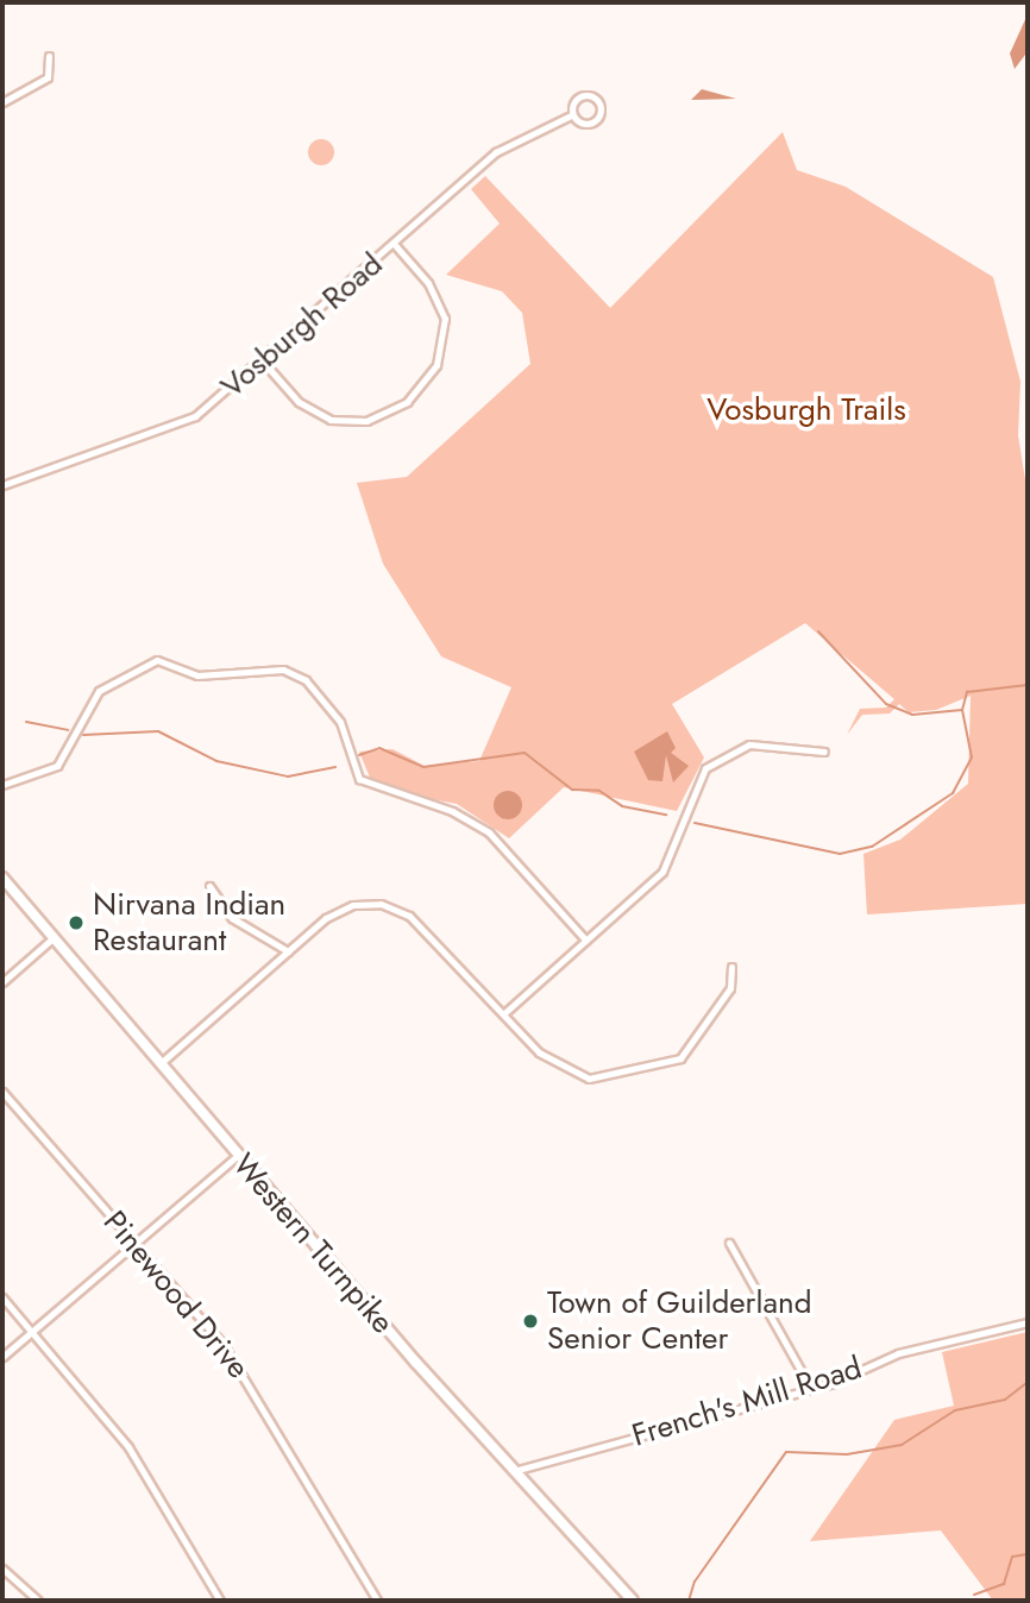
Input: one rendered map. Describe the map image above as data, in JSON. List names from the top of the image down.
{
  "streets": {
    "main road": ["Western Turnpike"],
    "street": ["Vosburgh Road", "Pinewood Drive", "French's Mill Road"]
  },
  "crossings": [
    ["Western Turnpike", "French's Mill Road"]
  ],
  "parks": ["Vosburgh Trails"],
  "places": ["Nirvana Indian Restaurant", "Town of Guilderland Senior Center"]
}
